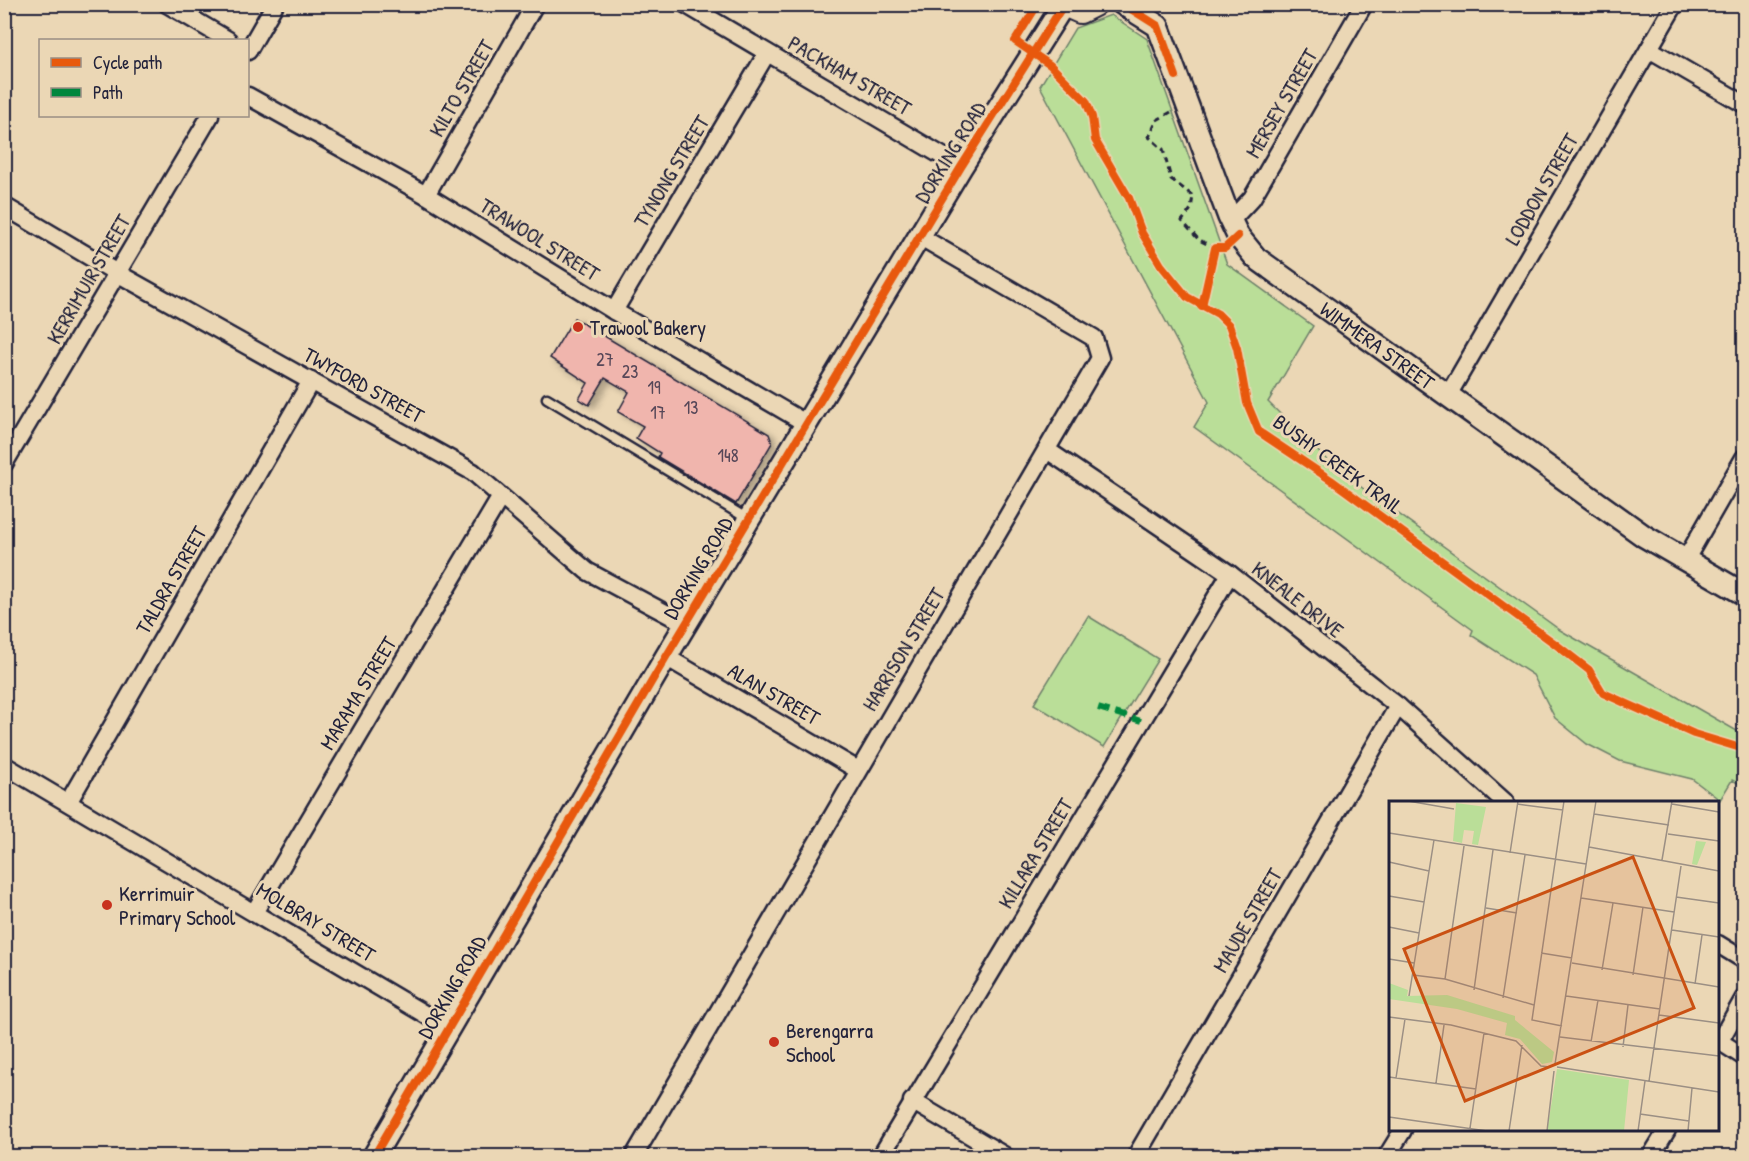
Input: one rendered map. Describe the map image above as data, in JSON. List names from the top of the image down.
{
  "streets": {
    "street": [
      "PACKHAM STREET",
      "KILTO STREET",
      "MERSEY STREET",
      "DORKING ROAD",
      "TYNONG STREET",
      "LODDON STREET",
      "TRAWOOL STREET",
      "KERRIMUIR STREET",
      "WIMMERA STREET",
      "TWYFORD STREET",
      "TALDRA STREET",
      "KNEALE DRIVE",
      "HARRISON STREET",
      "MARAMA STREET",
      "ALAN STREET",
      "KILLARA STREET",
      "MAUDE STREET",
      "MOLBRAY STREET"
    ],
    "cycle path": ["BUSHY CREEK TRAIL"]
  },
  "crossings": [
    ["PACKHAM STREET", "DORKING ROAD"],
    ["PACKHAM STREET", "TYNONG STREET"],
    ["KILTO STREET", "TRAWOOL STREET"],
    ["MERSEY STREET", "WIMMERA STREET"],
    ["DORKING ROAD", "TRAWOOL STREET"],
    ["DORKING ROAD", "TWYFORD STREET"],
    ["DORKING ROAD", "HARRISON STREET"],
    ["DORKING ROAD", "ALAN STREET"],
    ["DORKING ROAD", "MOLBRAY STREET"],
    ["TYNONG STREET", "TRAWOOL STREET"],
    ["LODDON STREET", "WIMMERA STREET"],
    ["KERRIMUIR STREET", "TWYFORD STREET"],
    ["TWYFORD STREET", "TALDRA STREET"],
    ["TWYFORD STREET", "MARAMA STREET"],
    ["TALDRA STREET", "MOLBRAY STREET"],
    ["KNEALE DRIVE", "HARRISON STREET"],
    ["KNEALE DRIVE", "KILLARA STREET"],
    ["KNEALE DRIVE", "MAUDE STREET"],
    ["HARRISON STREET", "ALAN STREET"],
    ["MARAMA STREET", "MOLBRAY STREET"]
  ],
  "places": ["Trawool Bakery", "Kerrimuir Primary School", "Berengarra School"],
  "house_numbers": [
    "27",
    "23",
    "19",
    "13",
    "17",
    "148"
  ],
  "legend": ["Cycle path", "Path"]
}
